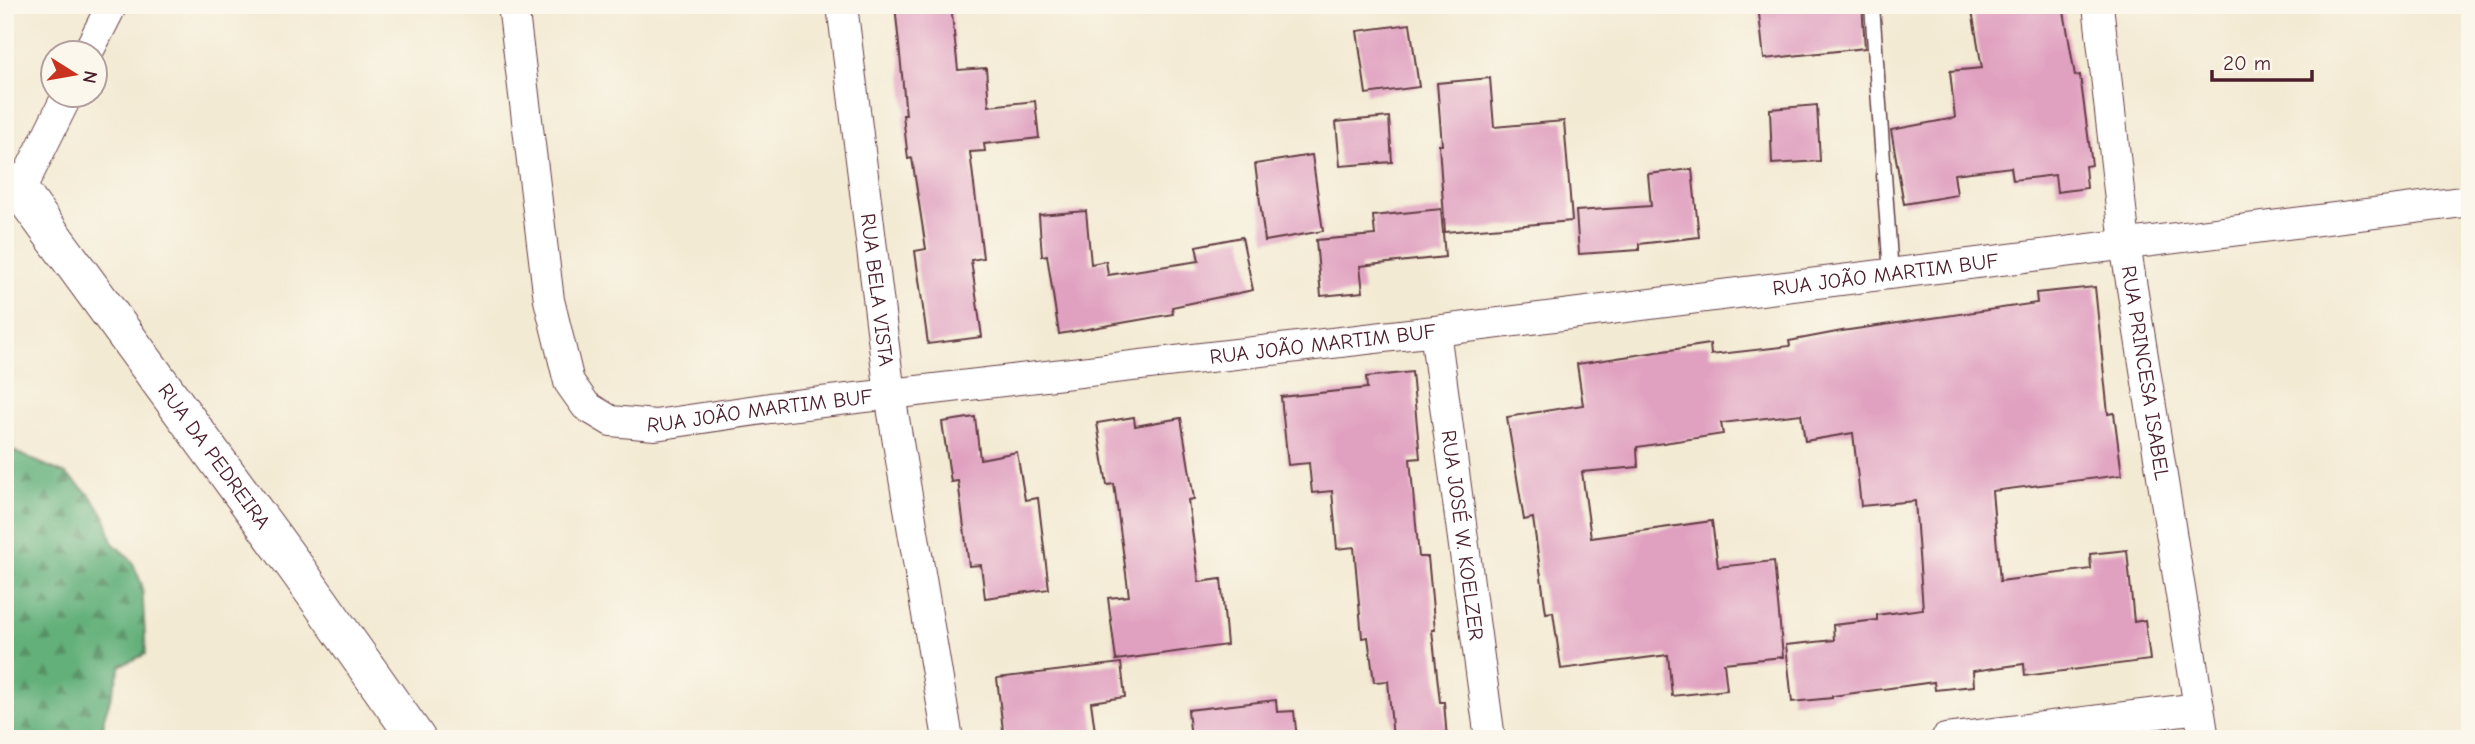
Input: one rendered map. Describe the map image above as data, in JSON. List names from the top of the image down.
{
  "streets": {
    "street": [
      "RUA JOÃO MARTIM BUF",
      "RUA BELA VISTA",
      "RUA PRINCESA ISABEL",
      "RUA DA PEDREIRA",
      "RUA JOSÉ W. KOELZER"
    ]
  },
  "crossings": [
    ["RUA JOÃO MARTIM BUF", "RUA BELA VISTA"],
    ["RUA JOÃO MARTIM BUF", "RUA PRINCESA ISABEL"],
    ["RUA JOÃO MARTIM BUF", "RUA JOSÉ W. KOELZER"]
  ],
  "scale_bar": "20 m",
  "north": "right"
}
